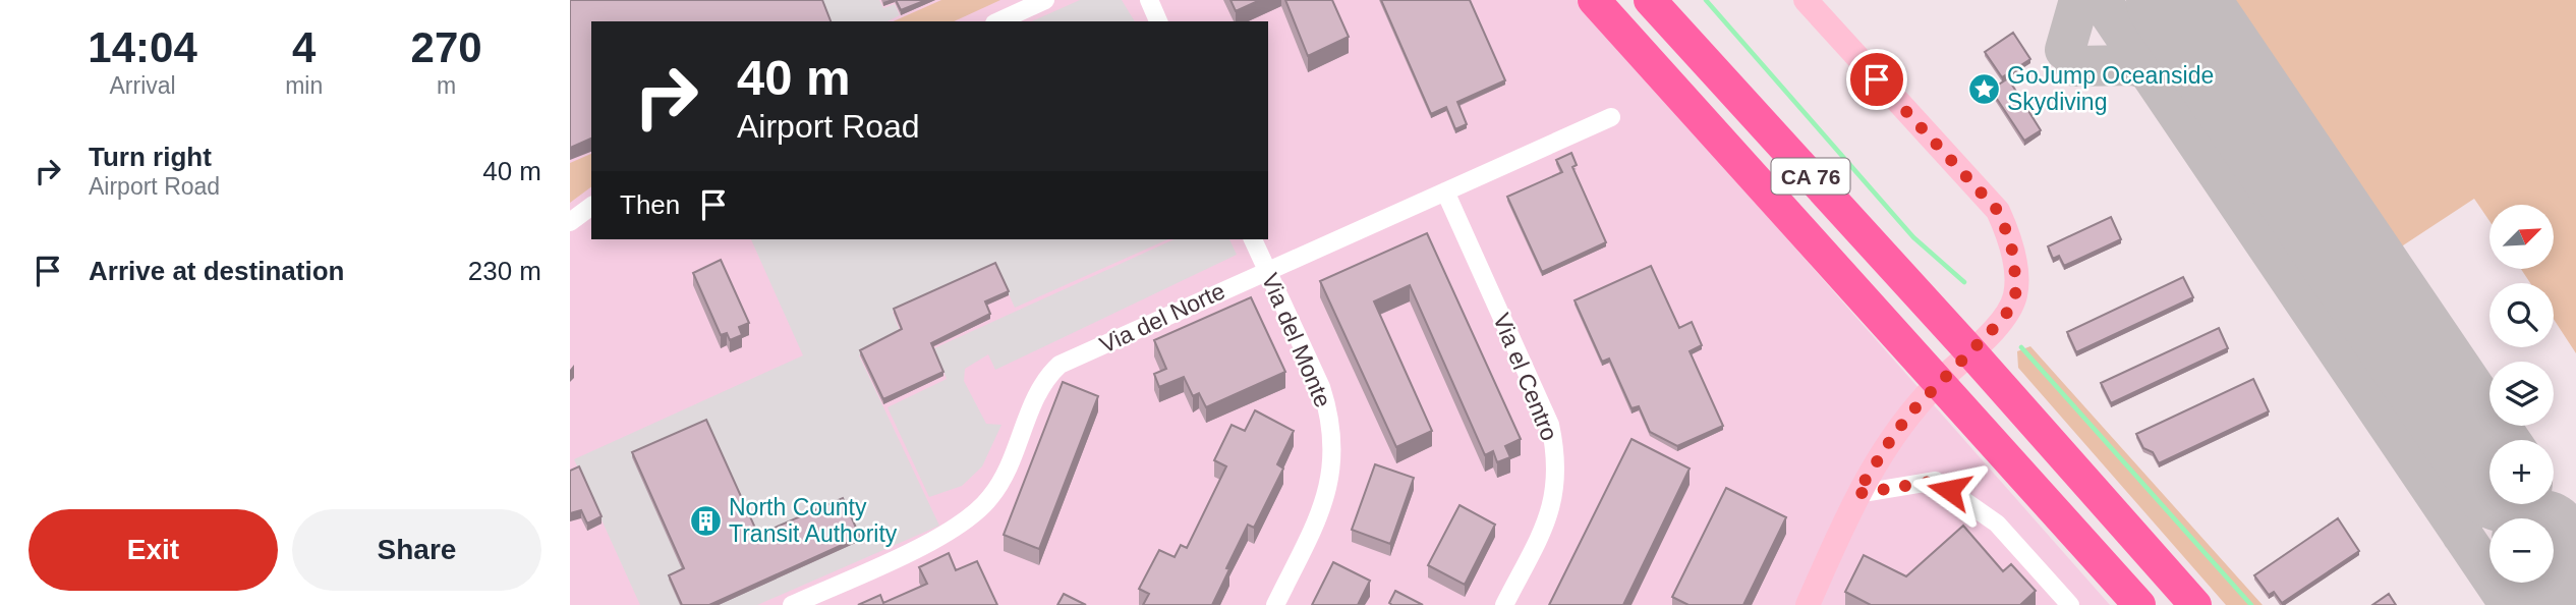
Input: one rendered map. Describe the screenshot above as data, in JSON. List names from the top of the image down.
{
  "streets": {
    "highway": ["CA 76"],
    "street": ["Via del Norte", "Via del Monte", "Via el Centro"]
  },
  "crossings": [
    ["Via del Norte", "Via del Monte"],
    ["Via del Norte", "Via el Centro"]
  ],
  "places": {
    "place": ["GoJump Oceanside Skydiving"],
    "building": ["North County Transit Authority"]
  },
  "north": "top right",
  "page": {
    "eta": [
      "14:04",
      "Arrival",
      "4",
      "min",
      "270",
      "m"
    ],
    "turn": ["40 m", "Airport Road"],
    "list": [
      {
        "name": "Turn right",
        "note": "Airport Road",
        "value": "40 m"
      },
      {
        "name": "Arrive at destination",
        "value": "230 m"
      }
    ],
    "then": "Then",
    "map_buttons": ["+", "−"],
    "buttons": ["Exit", "Share"]
  }
}
